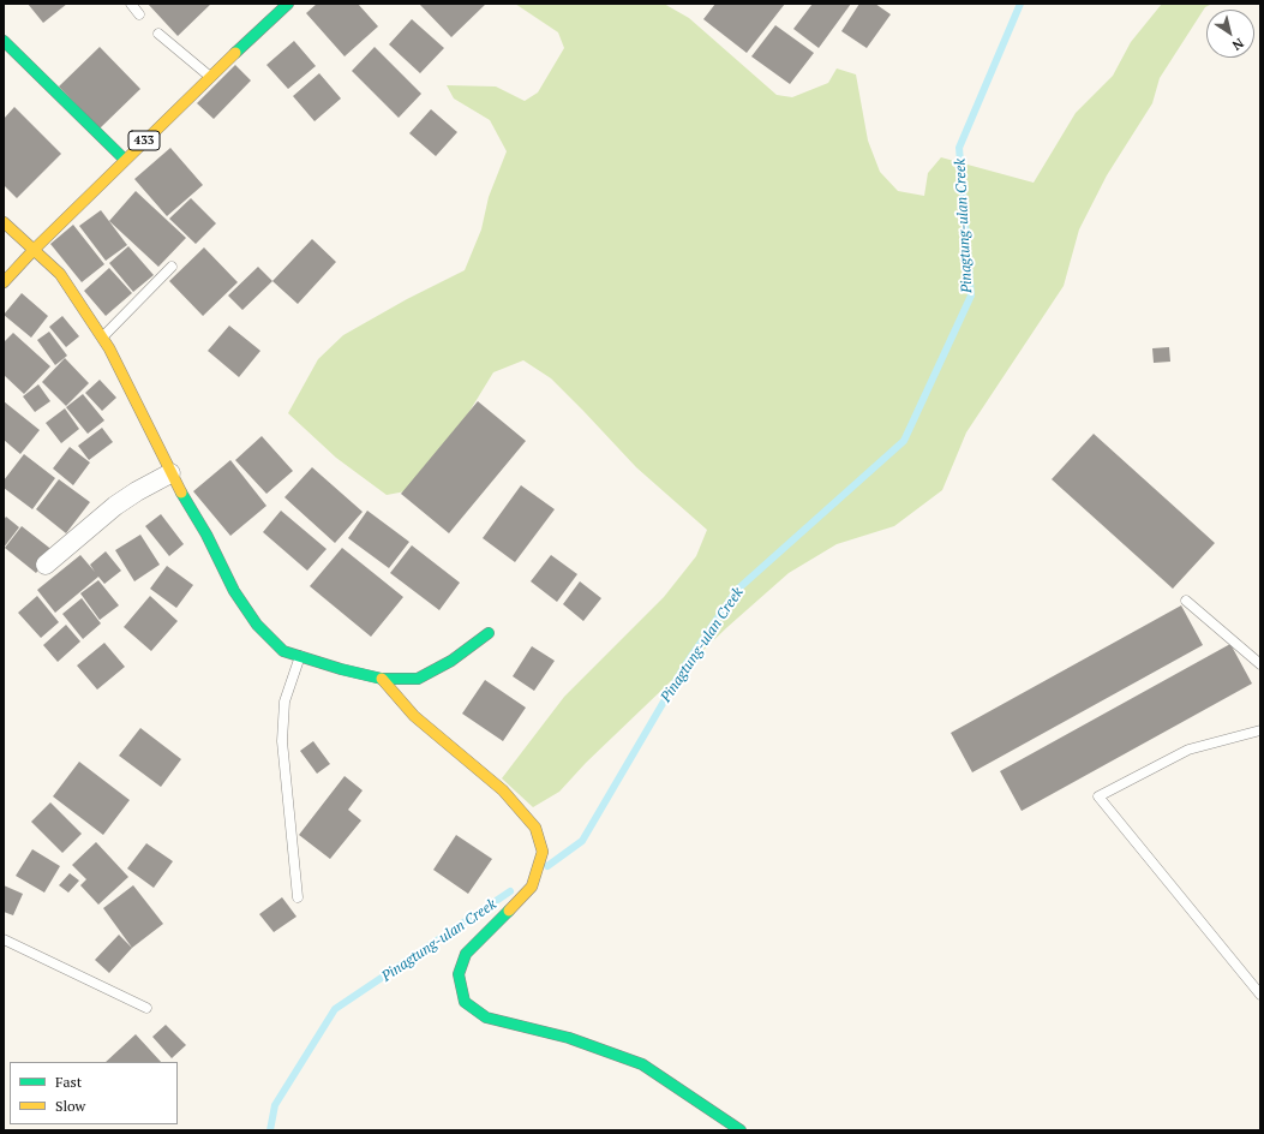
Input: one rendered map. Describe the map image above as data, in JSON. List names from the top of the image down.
{
  "streets": {
    "street": ["433"]
  },
  "water": ["Pinagtung-ulan Creek"],
  "legend": ["Fast", "Slow"],
  "north": "bottom right"
}
